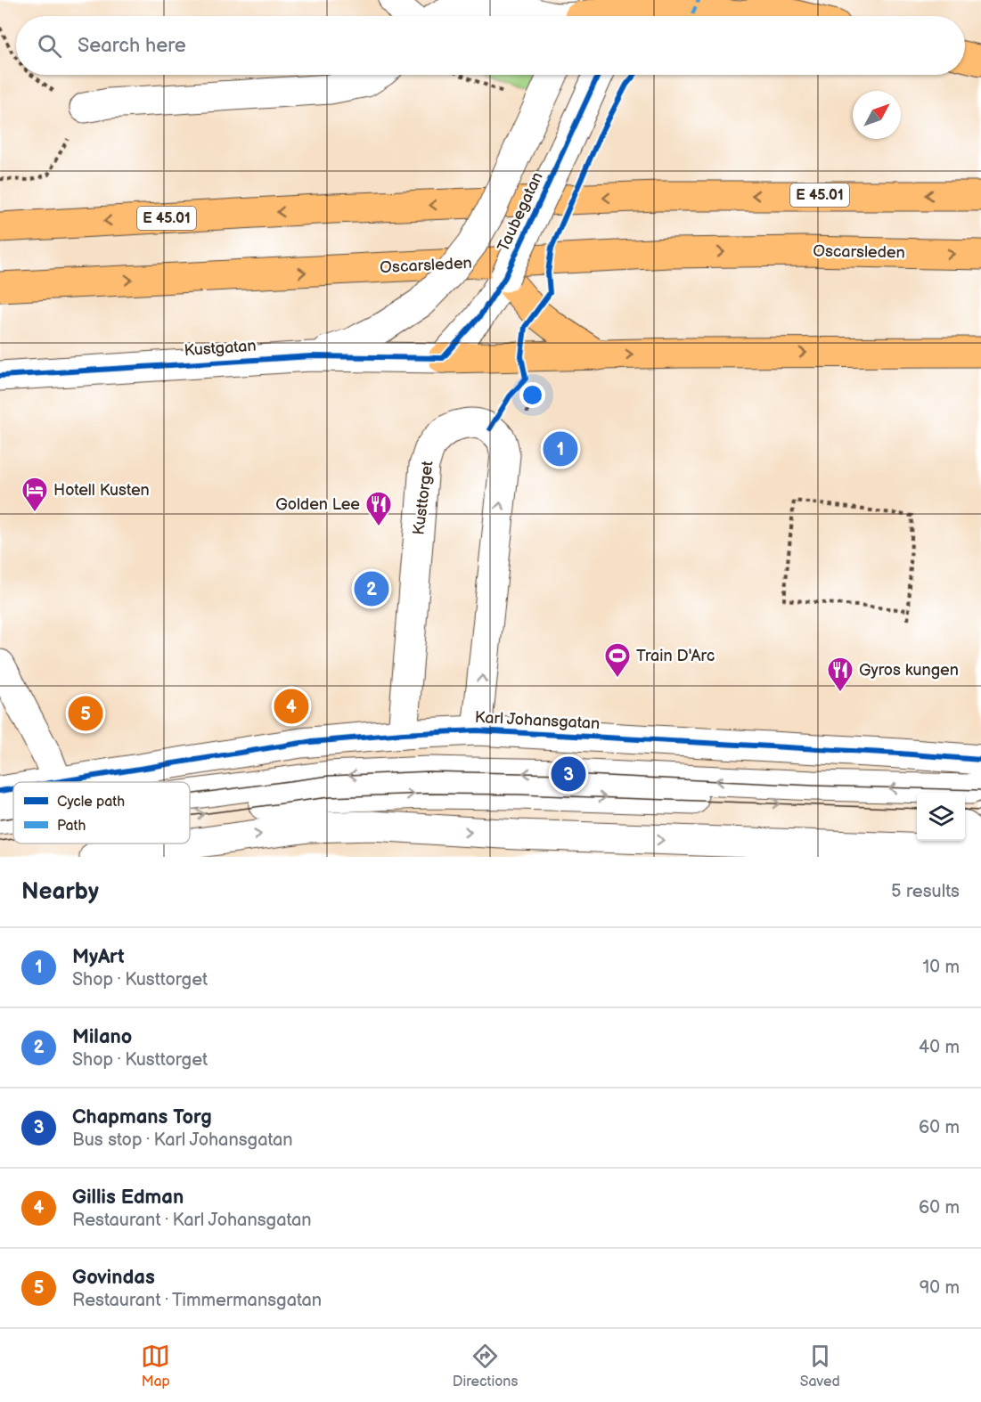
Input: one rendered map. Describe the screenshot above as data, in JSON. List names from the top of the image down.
{
  "streets": {
    "highway": ["E 45.01", "Oscarsleden"],
    "street": [
      "Taubegatan",
      "Kustgatan",
      "Kusttorget",
      "Karl Johansgatan"
    ]
  },
  "crossings": [
    ["Taubegatan", "Kustgatan"],
    ["Kusttorget", "Karl Johansgatan"]
  ],
  "places": {
    "hotel": ["Hotell Kusten"],
    "restaurant": ["Golden Lee", "Gyros kungen"],
    "sports": ["Train D'Arc"]
  },
  "legend": ["Cycle path", "Path"],
  "north": "top right",
  "page": {
    "search": "Search here",
    "pins": [
      "1",
      "2",
      "4",
      "5",
      "3"
    ],
    "heading": ["Nearby", "5 results"],
    "list": [
      {
        "mark": "1",
        "name": "MyArt",
        "note": "Shop · Kusttorget",
        "value": "10 m"
      },
      {
        "mark": "2",
        "name": "Milano",
        "note": "Shop · Kusttorget",
        "value": "40 m"
      },
      {
        "mark": "3",
        "name": "Chapmans Torg",
        "note": "Bus stop · Karl Johansgatan",
        "value": "60 m"
      },
      {
        "mark": "4",
        "name": "Gillis Edman",
        "note": "Restaurant · Karl Johansgatan",
        "value": "60 m"
      },
      {
        "mark": "5",
        "name": "Govindas",
        "note": "Restaurant · Timmermansgatan",
        "value": "90 m"
      }
    ],
    "nav": ["Map", "Directions", "Saved"]
  }
}
